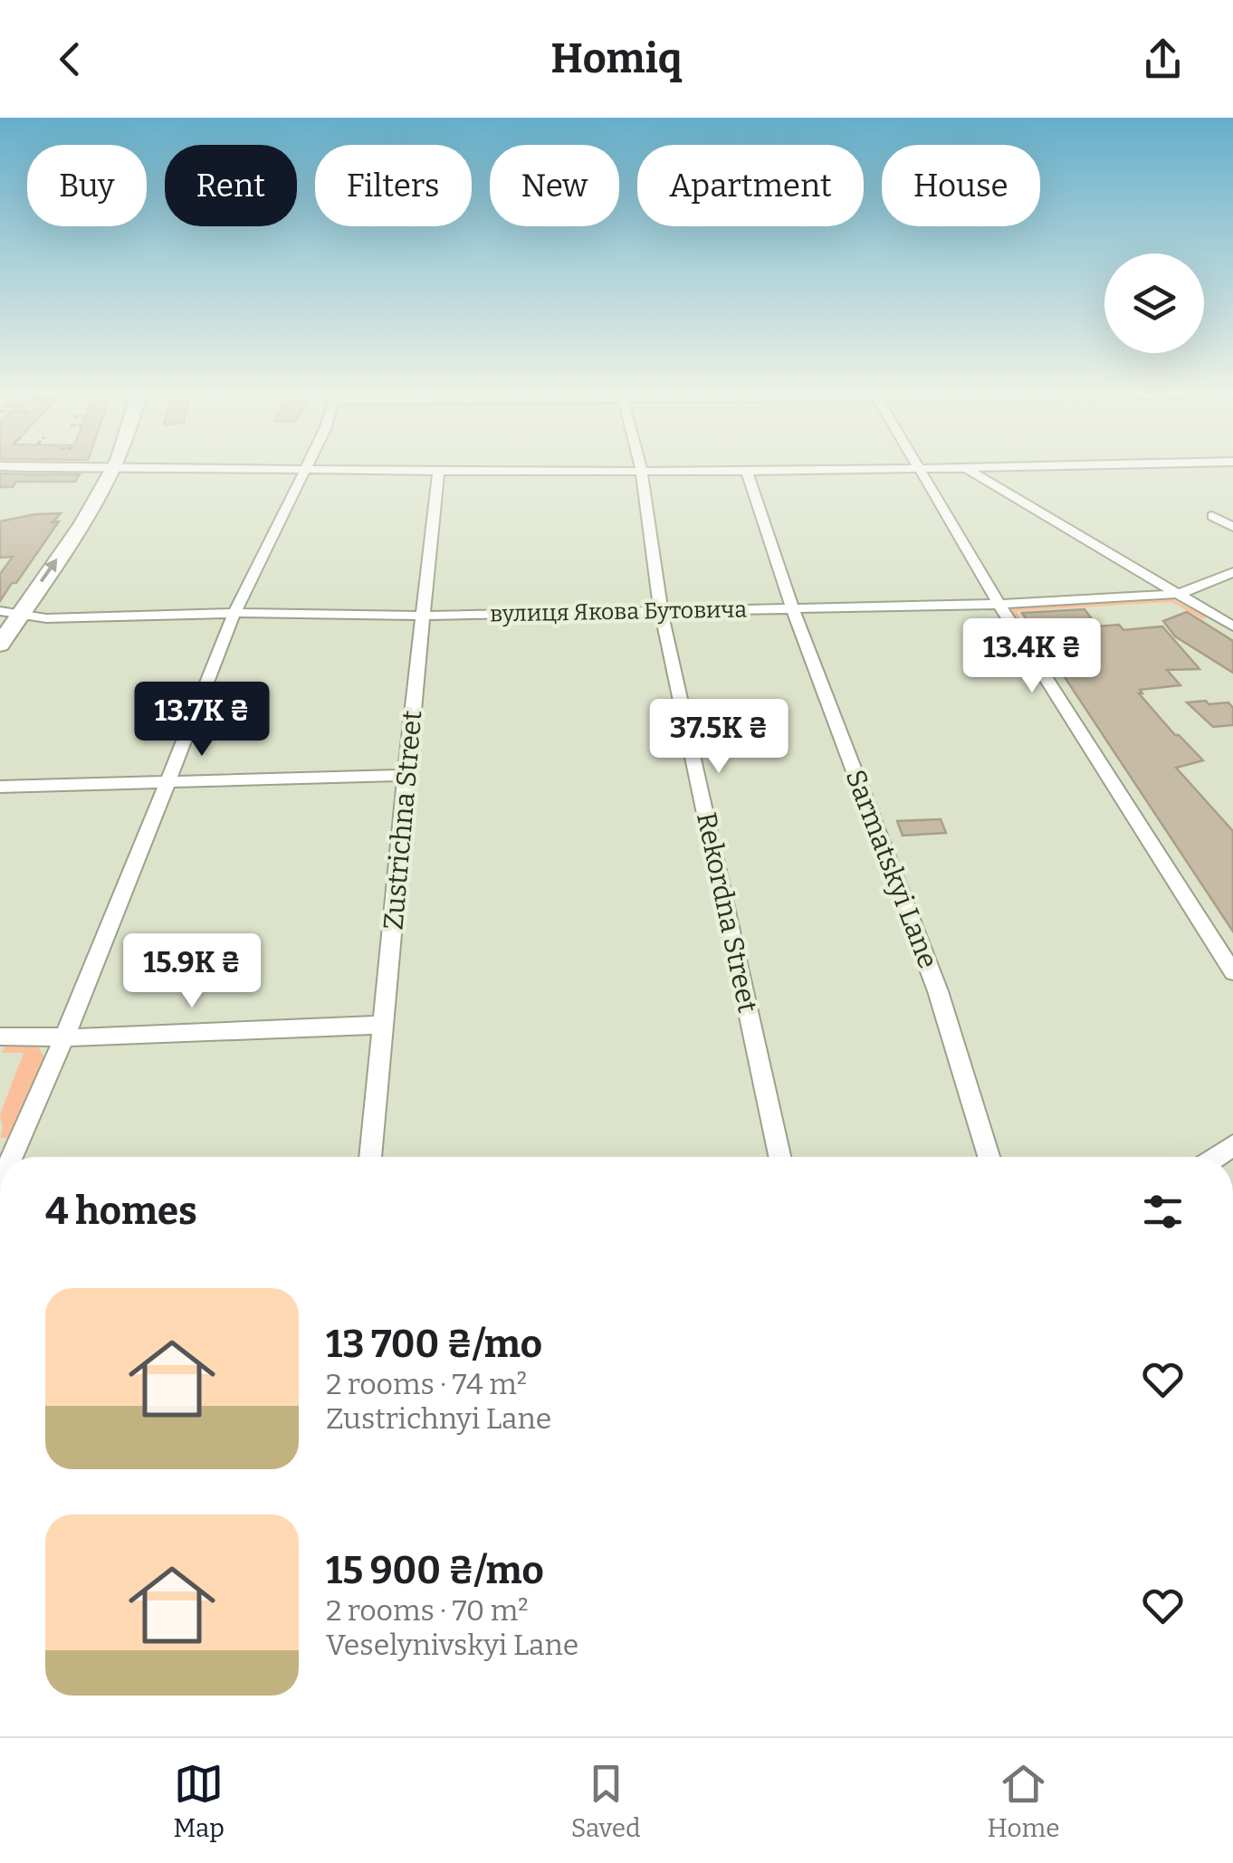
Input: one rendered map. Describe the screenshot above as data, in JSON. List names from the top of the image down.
{
  "streets": {
    "street": [
      "вулиця Якова Бутовича",
      "Zustrichna Street",
      "Sarmatskyi Lane",
      "Rekordna Street"
    ]
  },
  "crossings": [
    ["вулиця Якова Бутовича", "Zustrichna Street"],
    ["вулиця Якова Бутовича", "Sarmatskyi Lane"],
    ["вулиця Якова Бутовича", "Rekordna Street"]
  ],
  "page": {
    "header": "Homiq",
    "chip": [
      "Buy",
      "Rent",
      "Filters",
      "New",
      "Apartment",
      "House"
    ],
    "price": [
      "13.4K ₴",
      "13.7K ₴",
      "37.5K ₴",
      "15.9K ₴"
    ],
    "heading": "4 homes",
    "list": [
      {
        "name": "13 700 ₴/mo",
        "note": "2 rooms · 74 m² · Zustrichnyi Lane"
      },
      {
        "name": "15 900 ₴/mo",
        "note": "2 rooms · 70 m² · Veselynivskyi Lane"
      }
    ],
    "tabs": ["Map", "Saved", "Home"]
  }
}
